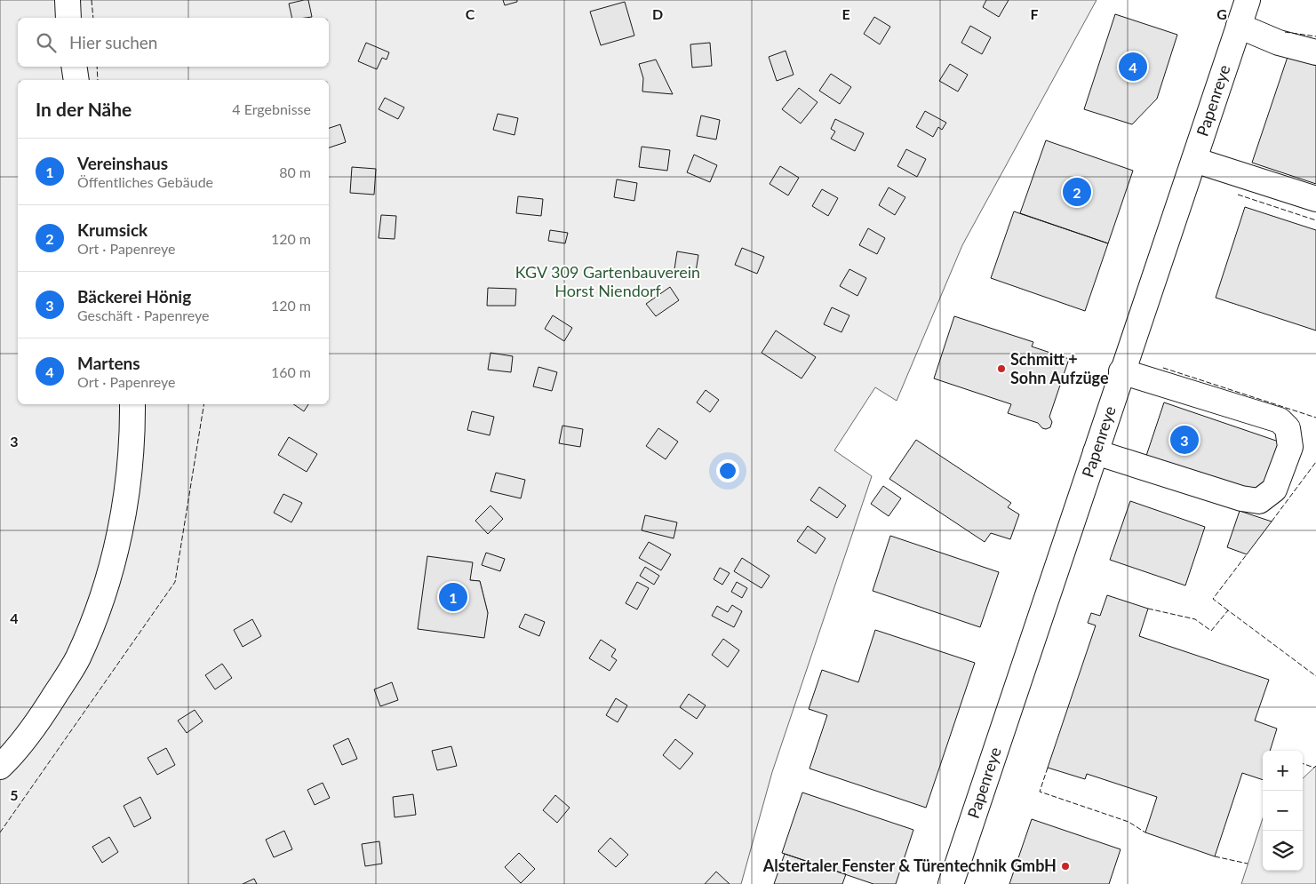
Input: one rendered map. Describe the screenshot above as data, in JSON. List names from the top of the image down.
{
  "streets": {
    "main road": ["Papenreye"]
  },
  "parks": ["KGV 309 Gartenbauverein Horst Niendorf"],
  "places": ["Schmitt + Sohn Aufzüge", "Alstertaler Fenster & Türentechnik GmbH"],
  "page": {
    "search": "Hier suchen",
    "pins": [
      "4",
      "2",
      "3",
      "1"
    ],
    "heading": ["In der Nähe", "4 Ergebnisse"],
    "list": [
      {
        "mark": "1",
        "name": "Vereinshaus",
        "note": "Öffentliches Gebäude",
        "value": "80 m"
      },
      {
        "mark": "2",
        "name": "Krumsick",
        "note": "Ort · Papenreye",
        "value": "120 m"
      },
      {
        "mark": "3",
        "name": "Bäckerei Hönig",
        "note": "Geschäft · Papenreye",
        "value": "120 m"
      },
      {
        "mark": "4",
        "name": "Martens",
        "note": "Ort · Papenreye",
        "value": "160 m"
      }
    ],
    "map_buttons": ["+", "−"]
  },
  "grid": {
    "columns": [
      "C",
      "D",
      "E",
      "F",
      "G"
    ],
    "rows": ["3", "4", "5"]
  }
}
